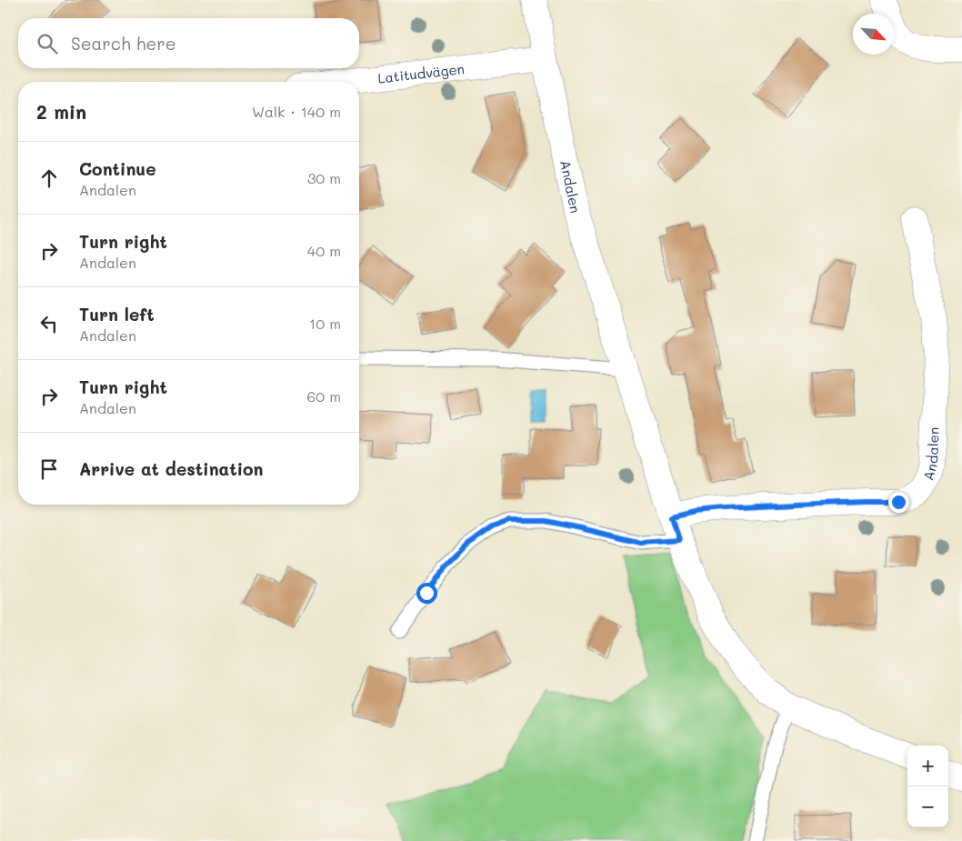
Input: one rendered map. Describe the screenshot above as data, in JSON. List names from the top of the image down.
{
  "streets": {
    "street": ["Latitudvägen", "Andalen"]
  },
  "crossings": [
    ["Latitudvägen", "Andalen"]
  ],
  "north": "bottom right",
  "page": {
    "search": "Search here",
    "heading": ["2 min", "Walk · 140 m"],
    "list": [
      ["Continue", "Andalen", "30 m"],
      ["Turn right", "Andalen", "40 m"],
      ["Turn left", "Andalen", "10 m"],
      ["Turn right", "Andalen", "60 m"],
      "Arrive at destination"
    ],
    "map_buttons": ["+", "−"]
  }
}
